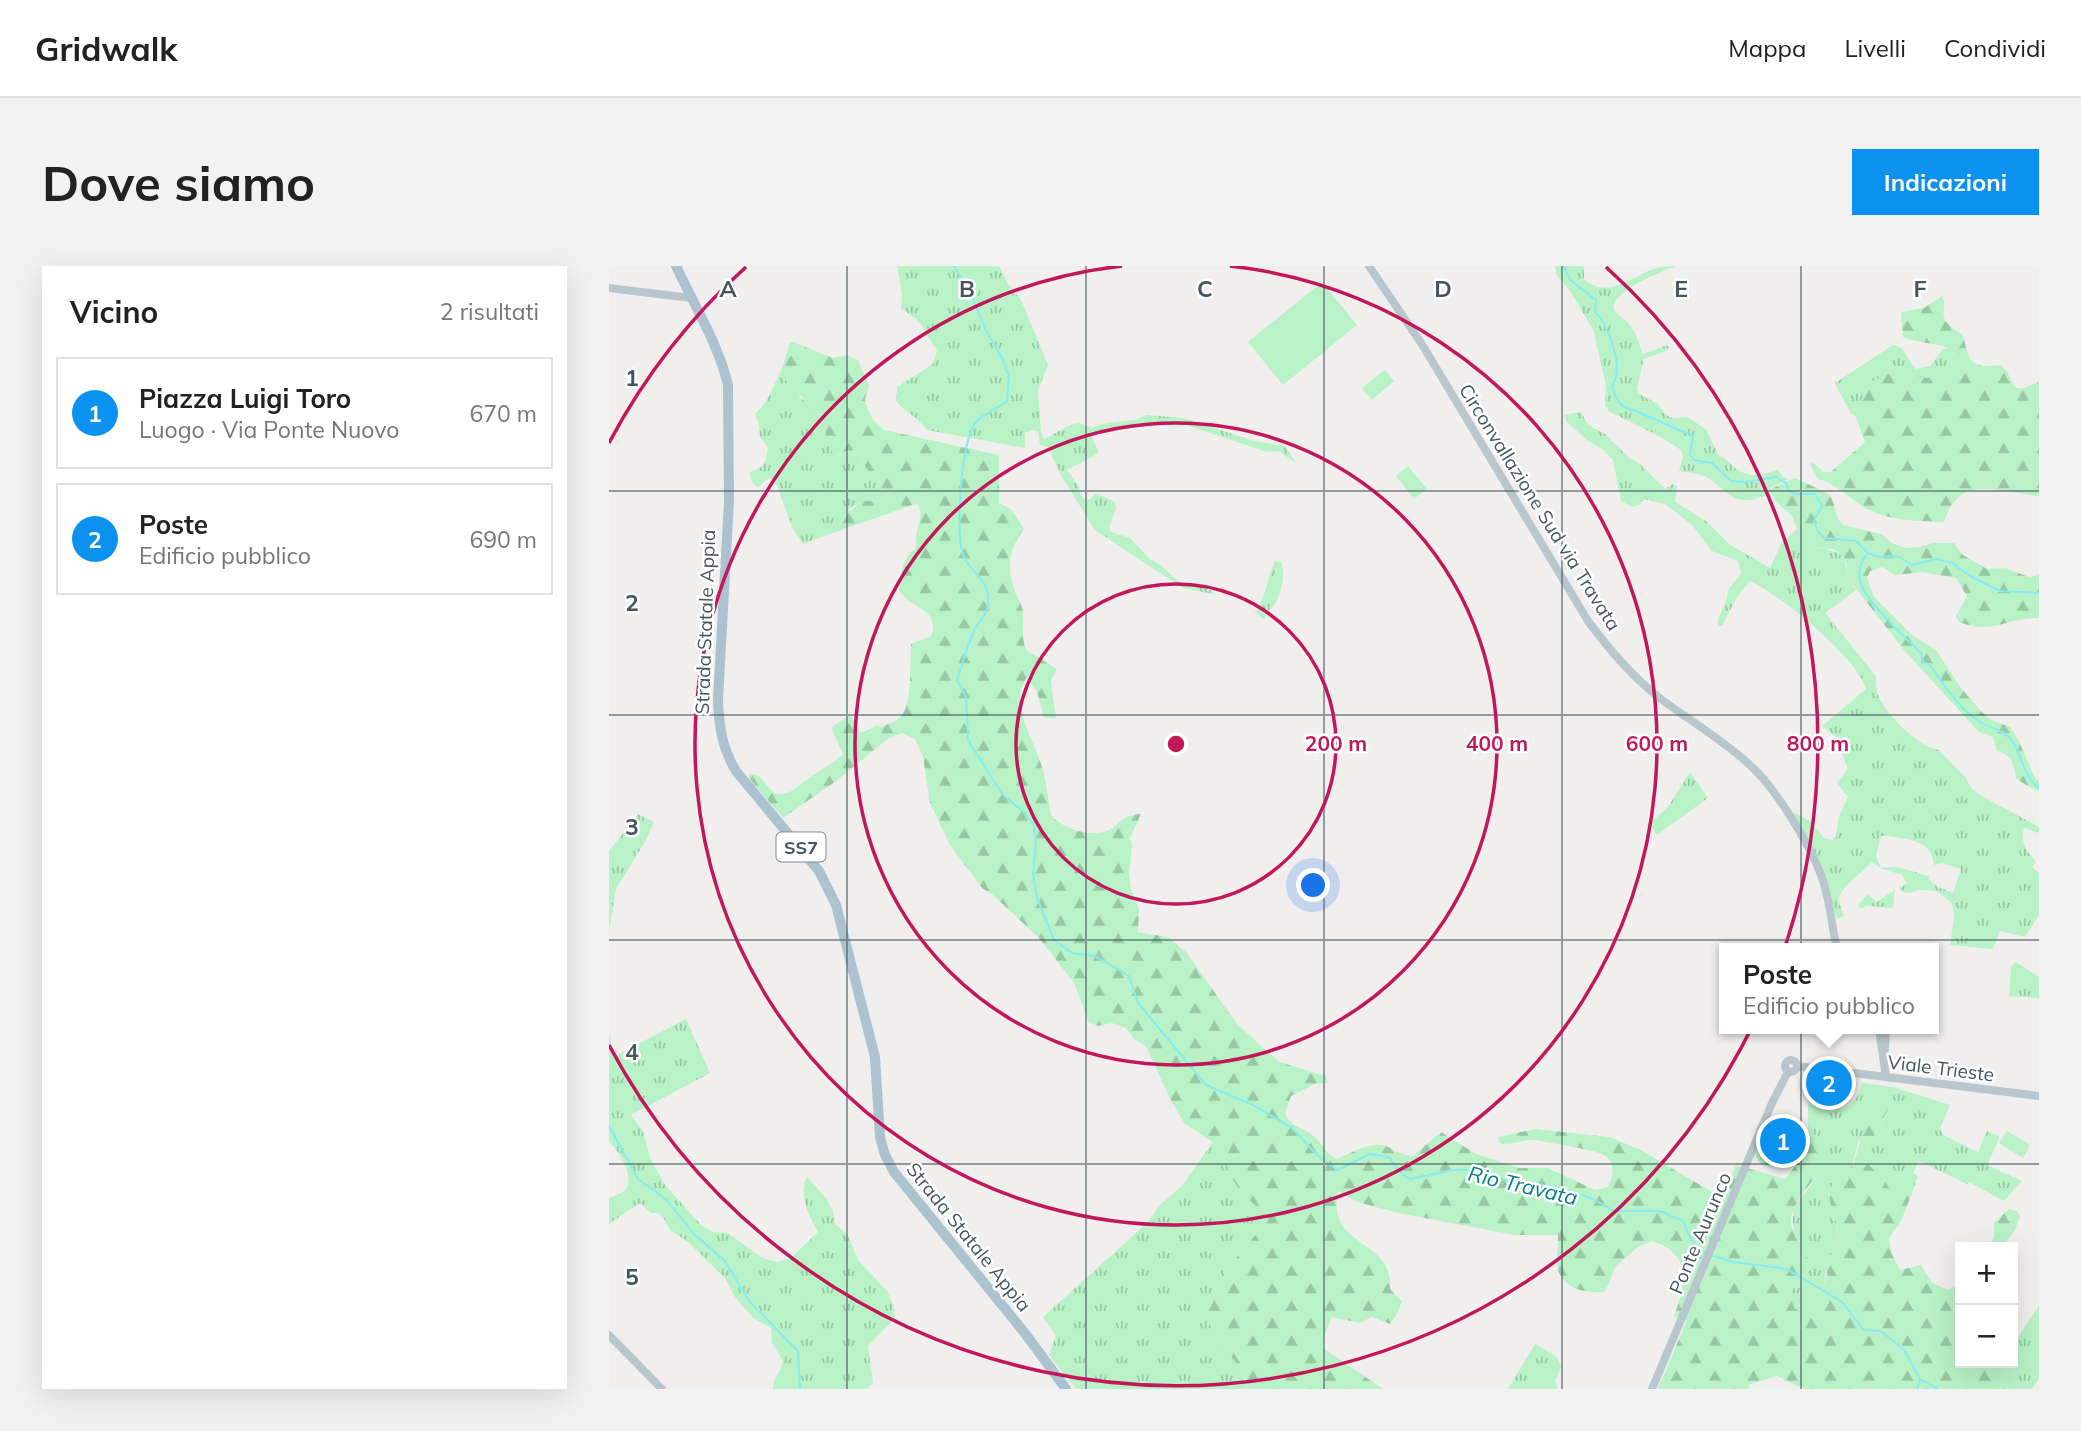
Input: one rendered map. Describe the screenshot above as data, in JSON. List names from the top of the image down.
{
  "streets": {
    "main road": ["Strada Statale Appia", "SS7"],
    "street": ["Circonvallazione Sud via Travata", "Viale Trieste", "Ponte Aurunco"]
  },
  "crossings": [
    ["Viale Trieste", "Ponte Aurunco"]
  ],
  "water": ["Rio Travata"],
  "page": {
    "header": "Gridwalk",
    "nav": ["Mappa", "Livelli", "Condividi"],
    "buttons": "Indicazioni",
    "title": "Dove siamo",
    "heading": ["Vicino", "2 risultati"],
    "list": [
      {
        "mark": "1",
        "name": "Piazza Luigi Toro",
        "note": "Luogo · Via Ponte Nuovo",
        "value": "670 m"
      },
      {
        "mark": "2",
        "name": "Poste",
        "note": "Edificio pubblico",
        "value": "690 m"
      }
    ],
    "popup": ["Poste", "Edificio pubblico"],
    "pins": ["2", "1"],
    "map_buttons": ["+", "−"]
  },
  "grid": {
    "columns": [
      "A",
      "B",
      "C",
      "D",
      "E",
      "F"
    ],
    "rows": [
      "1",
      "2",
      "3",
      "4",
      "5"
    ]
  },
  "rings": [
    "200 m",
    "400 m",
    "600 m",
    "800 m"
  ]
}
